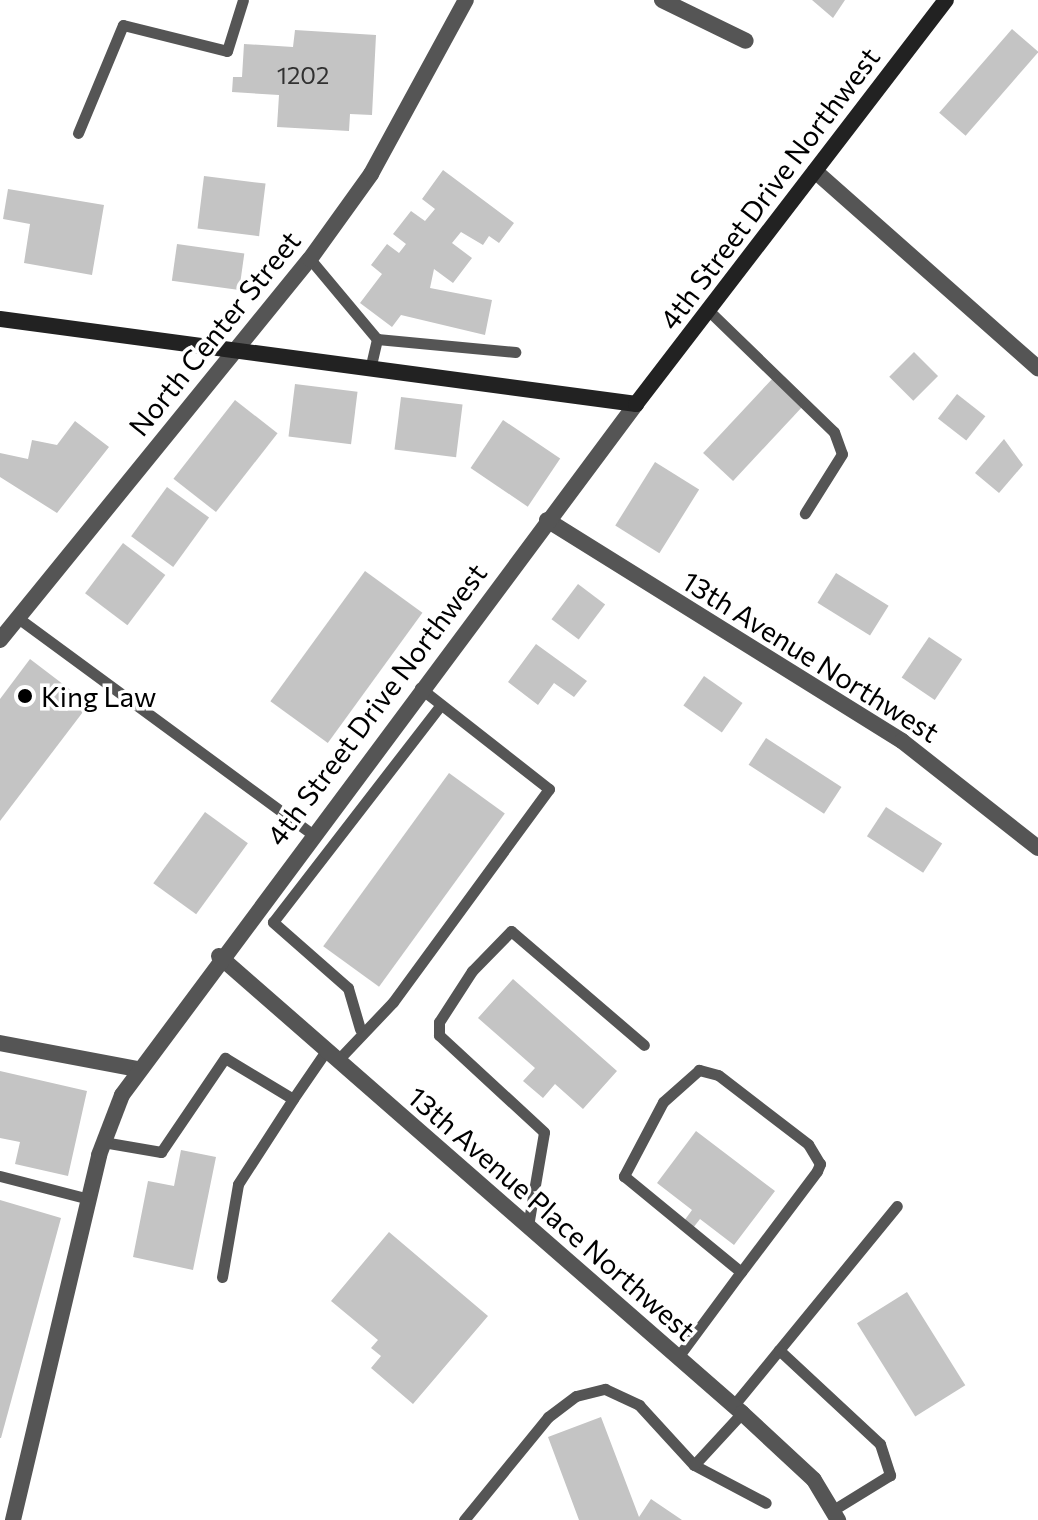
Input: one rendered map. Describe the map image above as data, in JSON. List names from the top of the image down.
{
  "streets": {
    "main road": ["4th Street Drive Northwest"],
    "street": ["North Center Street", "13th Avenue Northwest", "13th Avenue Place Northwest"]
  },
  "crossings": [
    ["4th Street Drive Northwest", "13th Avenue Northwest"],
    ["4th Street Drive Northwest", "13th Avenue Place Northwest"]
  ],
  "places": ["King Law"],
  "house_numbers": ["1202"]
}
